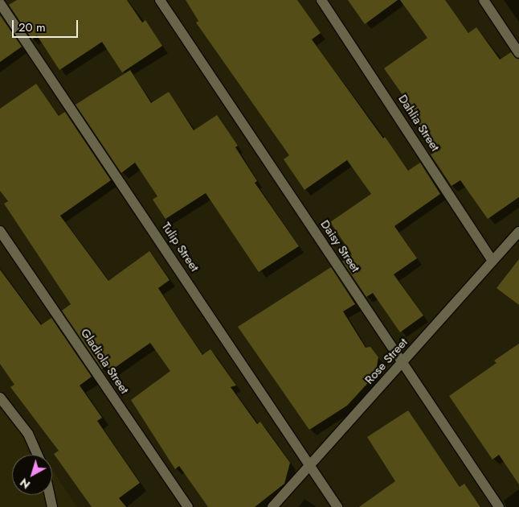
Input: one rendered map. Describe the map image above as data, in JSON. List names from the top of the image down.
{
  "streets": {
    "street": [
      "Dahlia Street",
      "Daisy Street",
      "Tulip Street",
      "Gladiola Street",
      "Rose Street"
    ]
  },
  "crossings": [
    ["Dahlia Street", "Rose Street"],
    ["Daisy Street", "Rose Street"],
    ["Tulip Street", "Rose Street"]
  ],
  "scale_bar": "20 m",
  "north": "bottom left"
}
